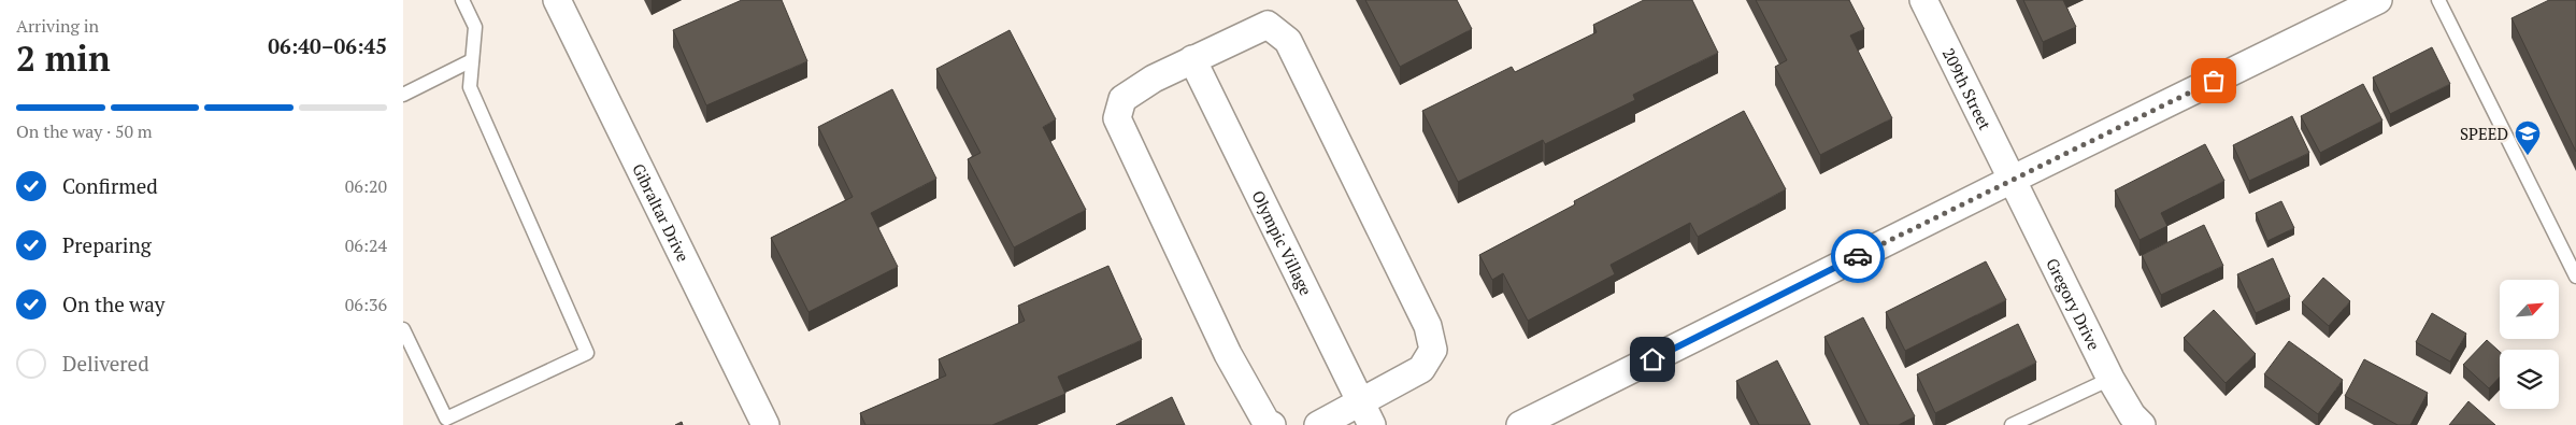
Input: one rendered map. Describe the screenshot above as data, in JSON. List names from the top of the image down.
{
  "streets": {
    "street": [
      "209th Street",
      "Gibraltar Drive",
      "Olympic Village",
      "Gregory Drive"
    ]
  },
  "crossings": [
    ["209th Street", "Gregory Drive"]
  ],
  "places": {
    "school or university": ["SPEED"]
  },
  "north": "top right",
  "page": {
    "heading": ["2 min", "Arriving in", "06:40–06:45"],
    "bar": "On the way · 50 m",
    "list": [
      ["Confirmed", "06:20"],
      ["Preparing", "06:24"],
      ["On the way", "06:36"],
      "Delivered"
    ]
  }
}
